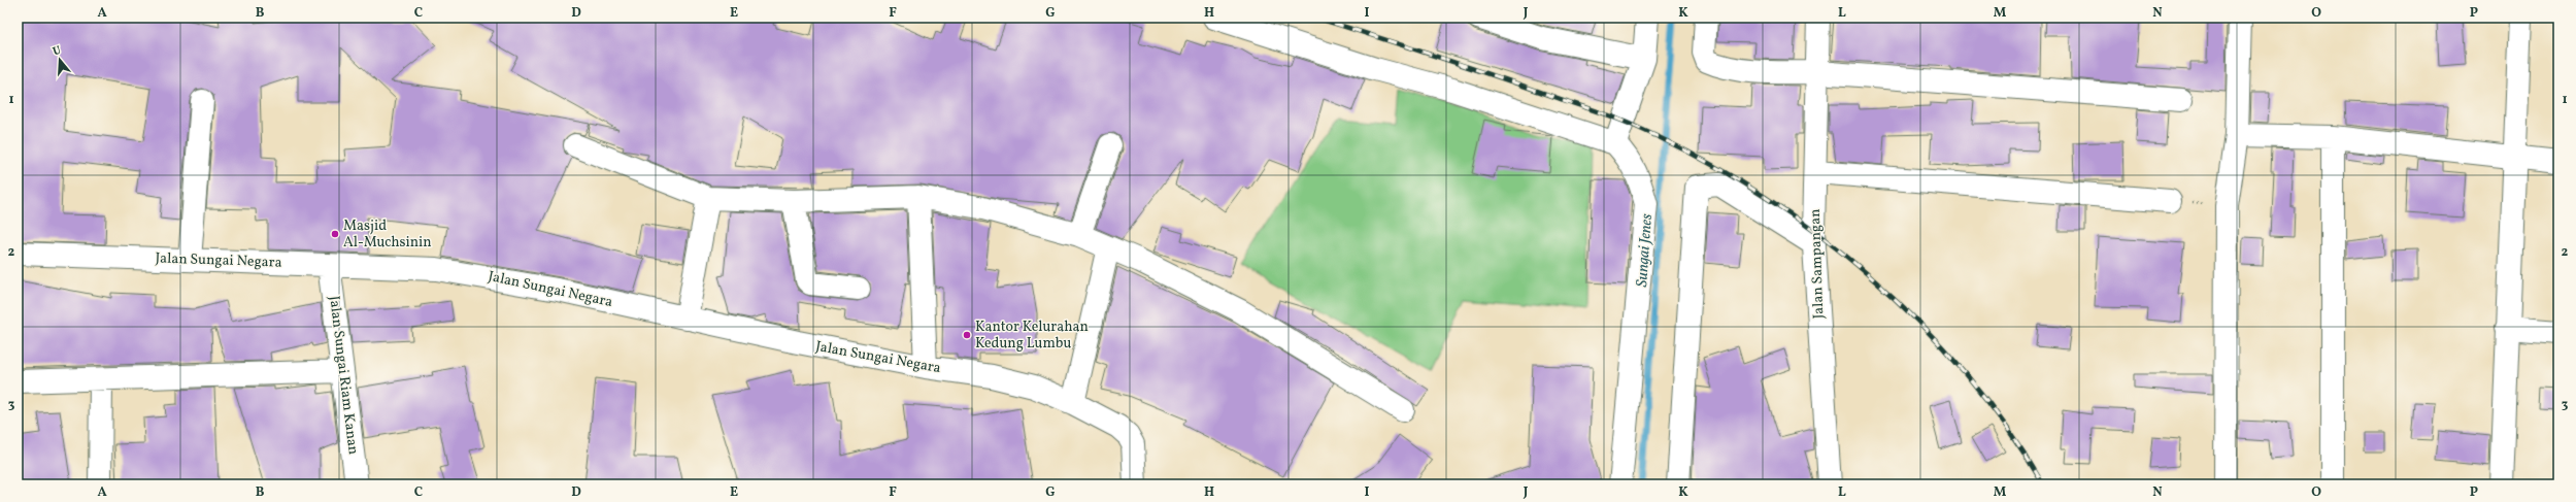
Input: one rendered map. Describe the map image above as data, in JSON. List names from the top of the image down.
{
  "streets": {
    "street": ["Jalan Sungai Negara", "Jalan Sampangan", "Jalan Sungai Riam Kanan"]
  },
  "crossings": [
    ["Jalan Sungai Negara", "Jalan Sungai Riam Kanan"]
  ],
  "water": ["Sungai Jenes"],
  "places": ["Masjid Al-Muchsinin", "Kantor Kelurahan Kedung Lumbu"],
  "north": "top",
  "grid": {
    "columns": [
      "A",
      "B",
      "C",
      "D",
      "E",
      "F",
      "G",
      "H",
      "I",
      "J",
      "K",
      "L",
      "M",
      "N",
      "O",
      "P"
    ],
    "rows": ["1", "2", "3"]
  }
}
